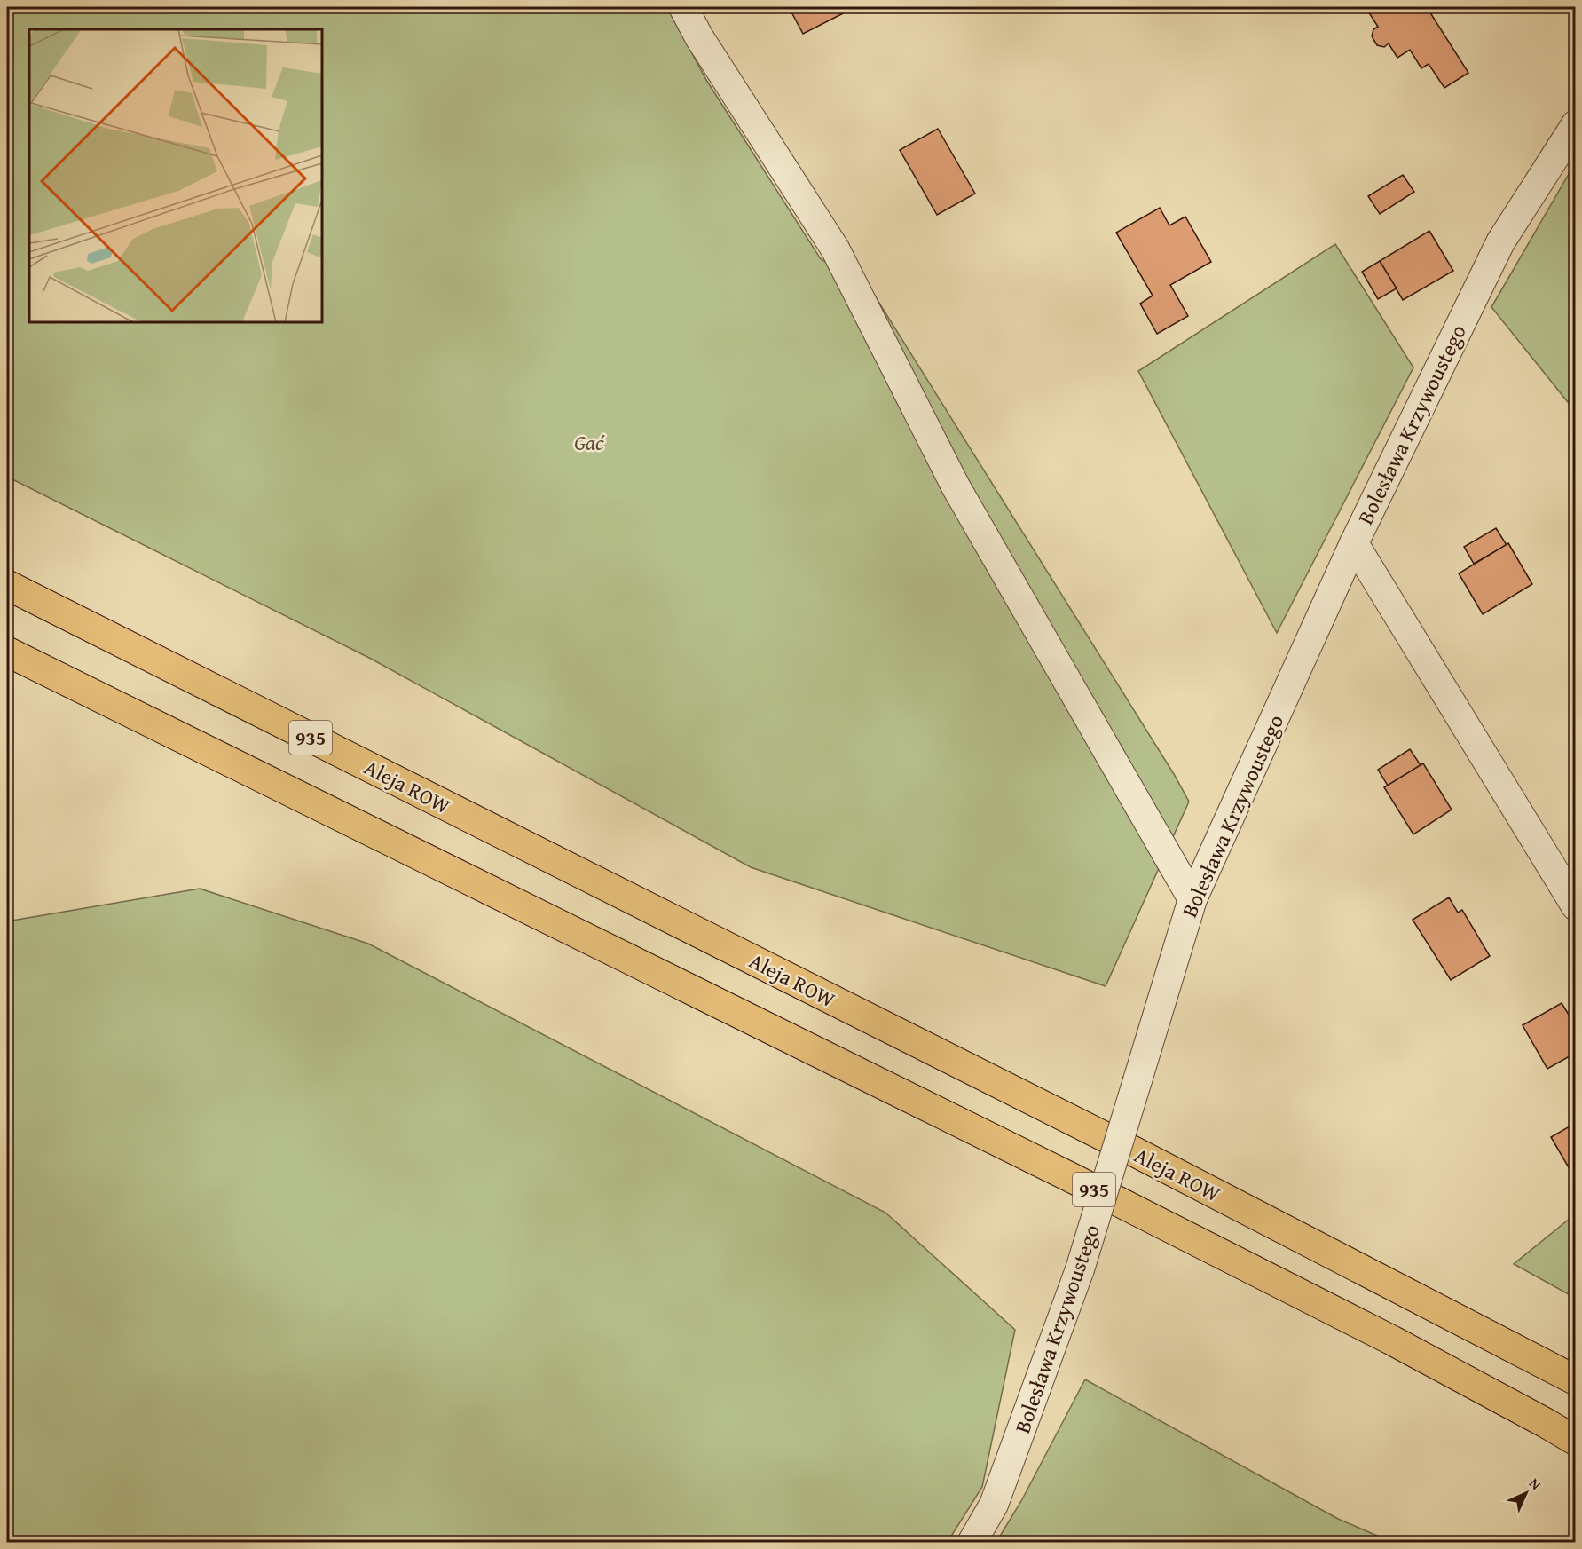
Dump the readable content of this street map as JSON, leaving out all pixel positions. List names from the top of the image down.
{
  "streets": {
    "main road": ["935", "Aleja ROW"],
    "street": ["Bolesława Krzywoustego"]
  },
  "parks": ["Gać"],
  "north": "top right"
}
